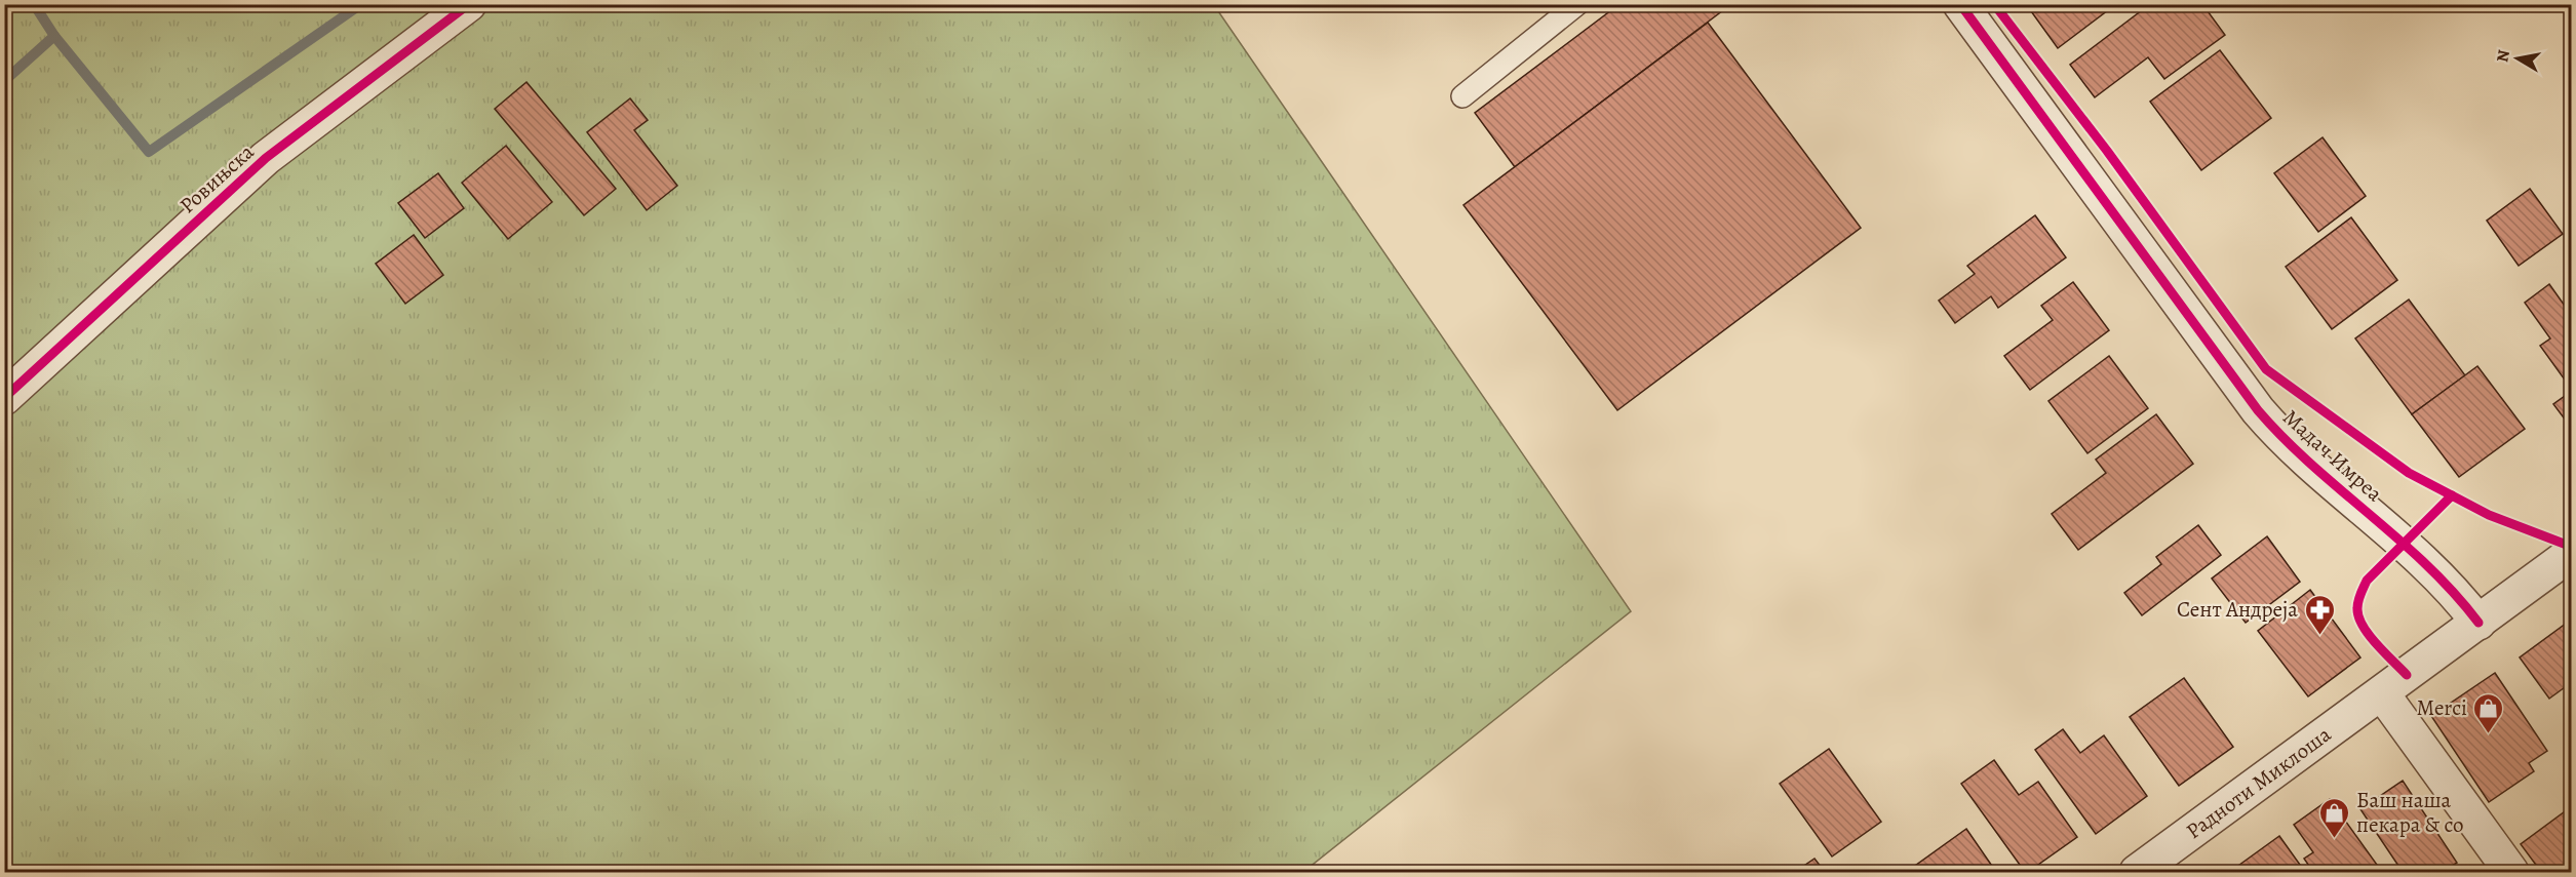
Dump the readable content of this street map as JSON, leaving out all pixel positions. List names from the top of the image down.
{
  "streets": {
    "street": ["Ровињска", "Мадач Имреа", "Радноти Миклоша"]
  },
  "crossings": [
    ["Мадач Имреа", "Радноти Миклоша"]
  ],
  "places": {
    "pharmacy": ["Сент Андреја"],
    "shop": ["Merci", "Баш наша пекара & co"]
  },
  "north": "left"
}
